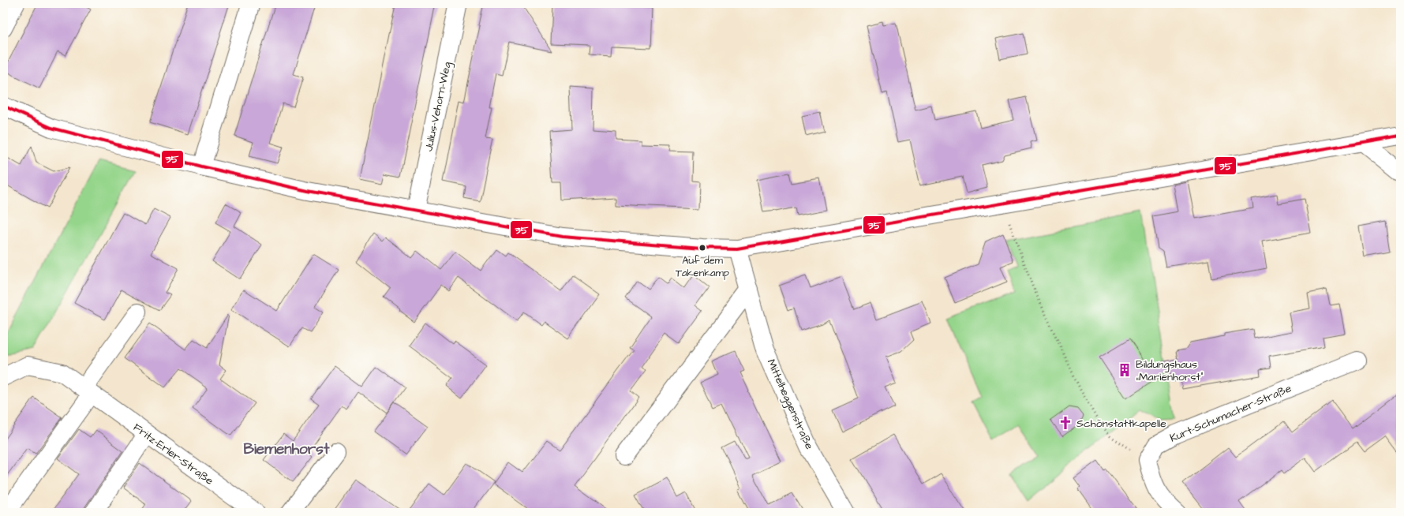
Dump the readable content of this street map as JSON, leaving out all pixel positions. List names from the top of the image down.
{
  "streets": {
    "street": [
      "Julius-Vehorn-Weg",
      "Mittelheggenstraße",
      "Kurt-Schumacher-Straße",
      "Fritz-Erler-Straße"
    ]
  },
  "districts": ["Biemenhorst"],
  "places": {
    "other": ["Auf dem Takenkamp"],
    "building": ["Bildungshaus „Marienhorst“"],
    "church": ["Schönstattkapelle"]
  },
  "lines": ["transit line 35"]
}
